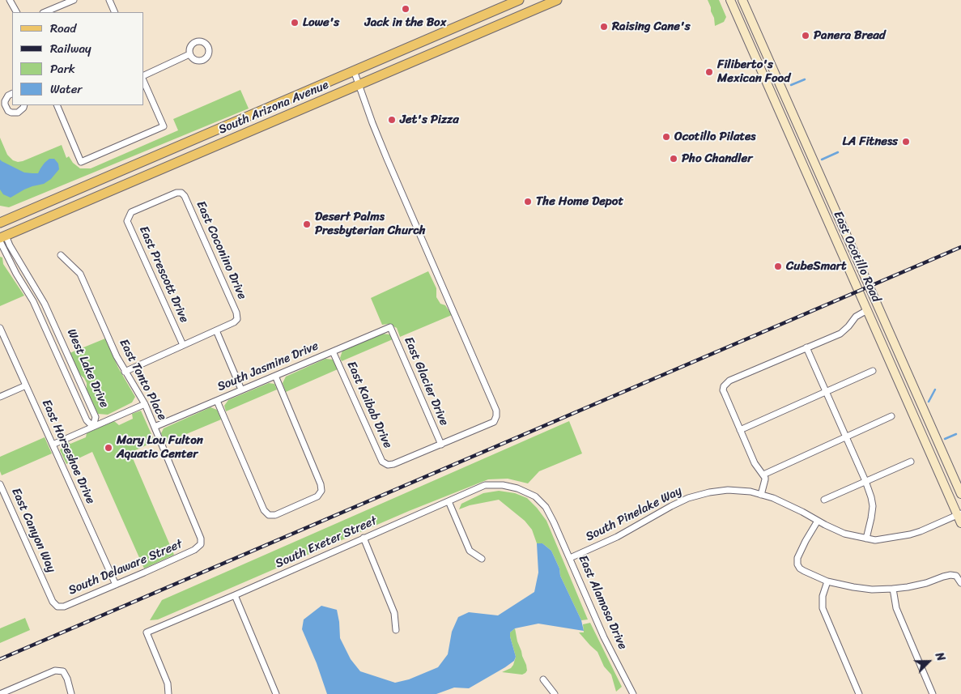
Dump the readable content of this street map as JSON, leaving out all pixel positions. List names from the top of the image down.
{
  "streets": {
    "main road": ["South Arizona Avenue", "East Ocotillo Road", "West Lake Drive"],
    "street": [
      "East Coconino Drive",
      "East Prescott Drive",
      "South Jasmine Drive",
      "East Tonto Place",
      "East Glacier Drive",
      "East Kaibab Drive",
      "East Horseshoe Drive",
      "South Pinelake Way",
      "East Canyon Way",
      "South Exeter Street",
      "South Delaware Street",
      "East Alamosa Drive"
    ]
  },
  "crossings": [
    ["South Arizona Avenue", "West Lake Drive"],
    ["East Coconino Drive", "East Prescott Drive"],
    ["East Ocotillo Road", "South Pinelake Way"],
    ["South Jasmine Drive", "East Tonto Place"],
    ["South Jasmine Drive", "East Glacier Drive"],
    ["South Jasmine Drive", "East Kaibab Drive"],
    ["East Tonto Place", "South Delaware Street"],
    ["East Glacier Drive", "East Kaibab Drive"],
    ["East Horseshoe Drive", "South Delaware Street"],
    ["South Pinelake Way", "East Alamosa Drive"],
    ["East Canyon Way", "South Delaware Street"],
    ["South Exeter Street", "East Alamosa Drive"]
  ],
  "places": [
    "Jack in the Box",
    "Lowe's",
    "Raising Cane's",
    "Panera Bread",
    "Filiberto's Mexican Food",
    "Jet's Pizza",
    "Ocotillo Pilates",
    "LA Fitness",
    "Pho Chandler",
    "The Home Depot",
    "Desert Palms Presbyterian Church",
    "CubeSmart",
    "Mary Lou Fulton Aquatic Center"
  ],
  "legend": [
    "Road",
    "Railway",
    "Park",
    "Water"
  ],
  "north": "top right"
}
